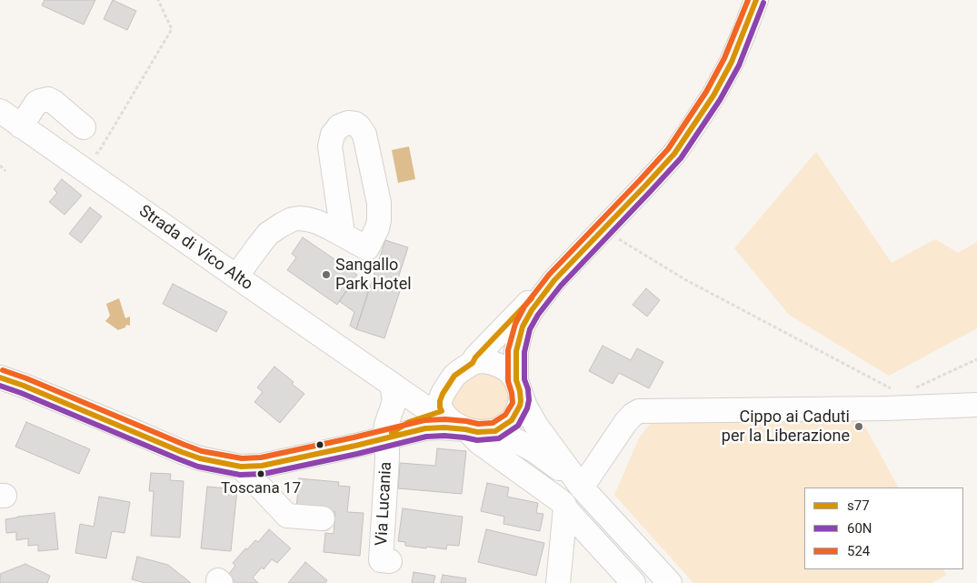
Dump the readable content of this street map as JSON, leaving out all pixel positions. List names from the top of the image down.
{
  "streets": {
    "street": ["Strada di Vico Alto", "Via Lucania"]
  },
  "places": ["Sangallo Park Hotel", "Cippo ai Caduti per la Liberazione", "Toscana 17"],
  "lines": ["transit line s77", "transit line 524", "transit line 60N"],
  "legend": ["s77", "60N", "524"]
}
